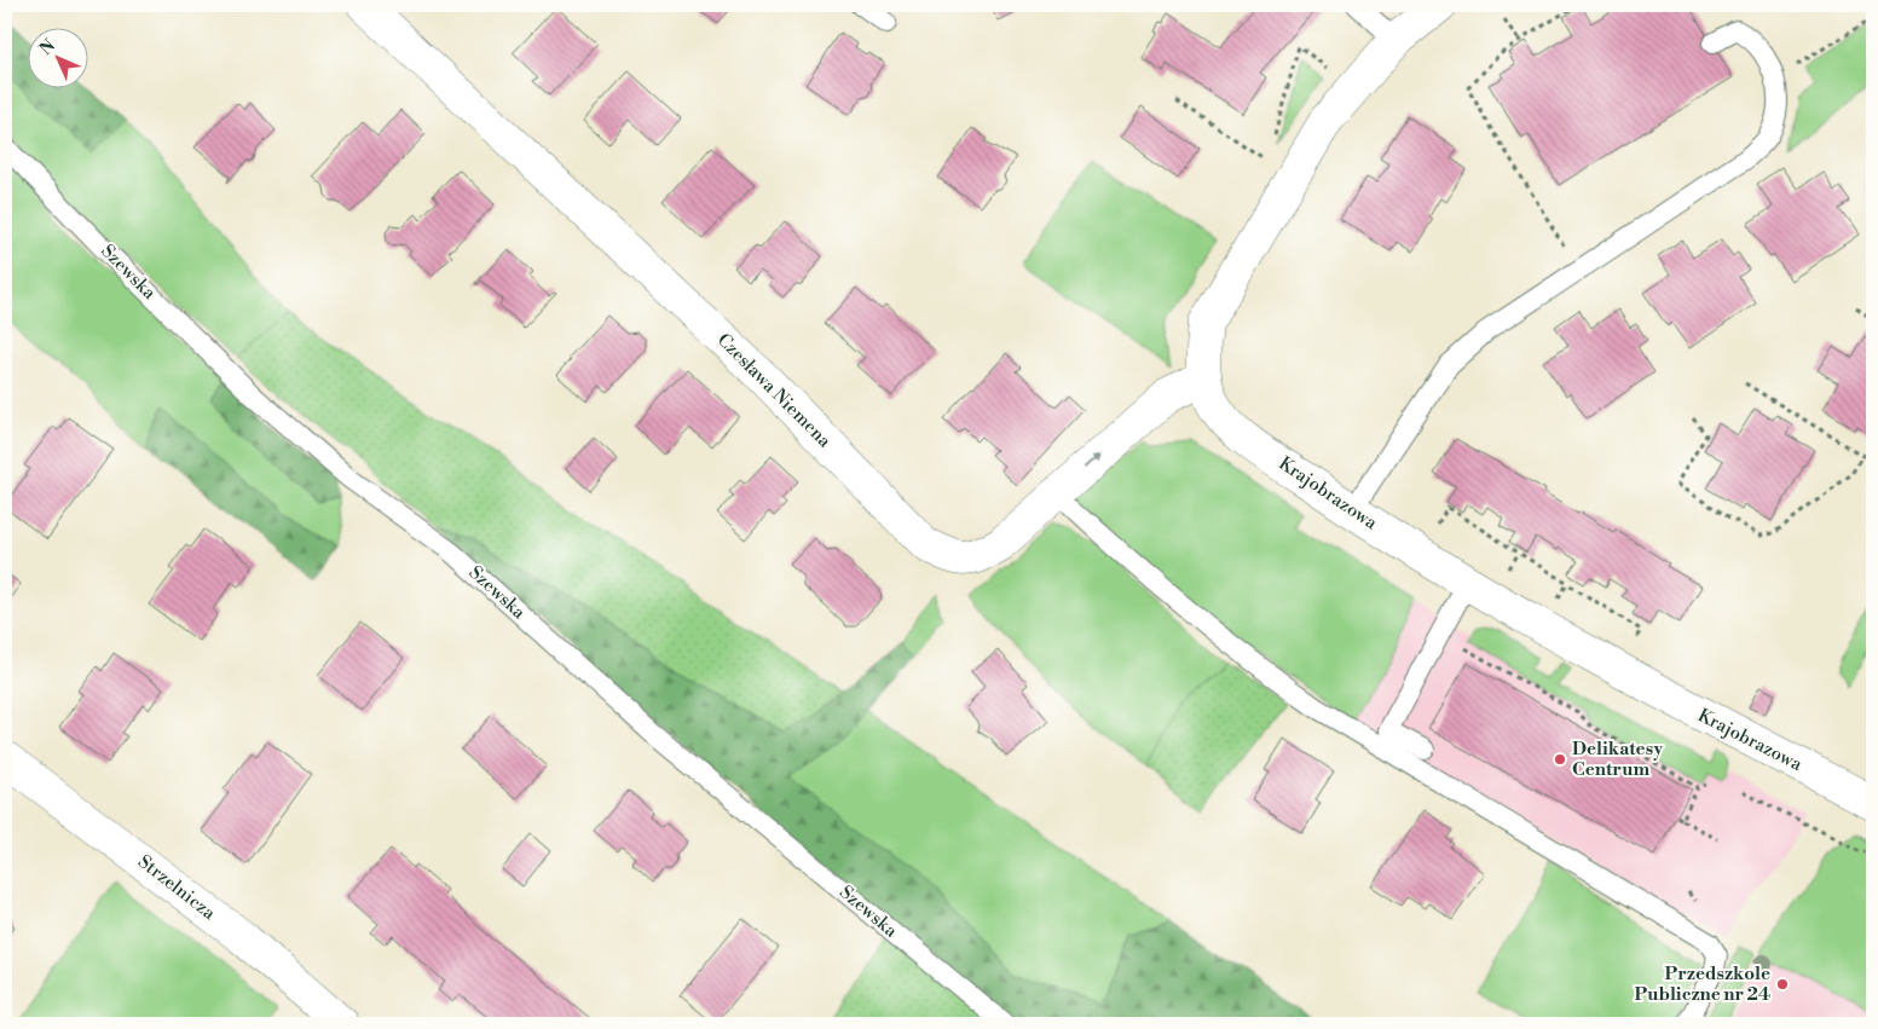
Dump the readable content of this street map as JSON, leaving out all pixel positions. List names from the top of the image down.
{
  "streets": {
    "street": ["Czesława Niemena", "Krajobrazowa", "Strzelnicza"],
    "lane": ["Szewska"]
  },
  "crossings": [
    ["Czesława Niemena", "Krajobrazowa"]
  ],
  "places": ["Delikatesy Centrum", "Przedszkole Publiczne nr 24"],
  "north": "top left"
}
